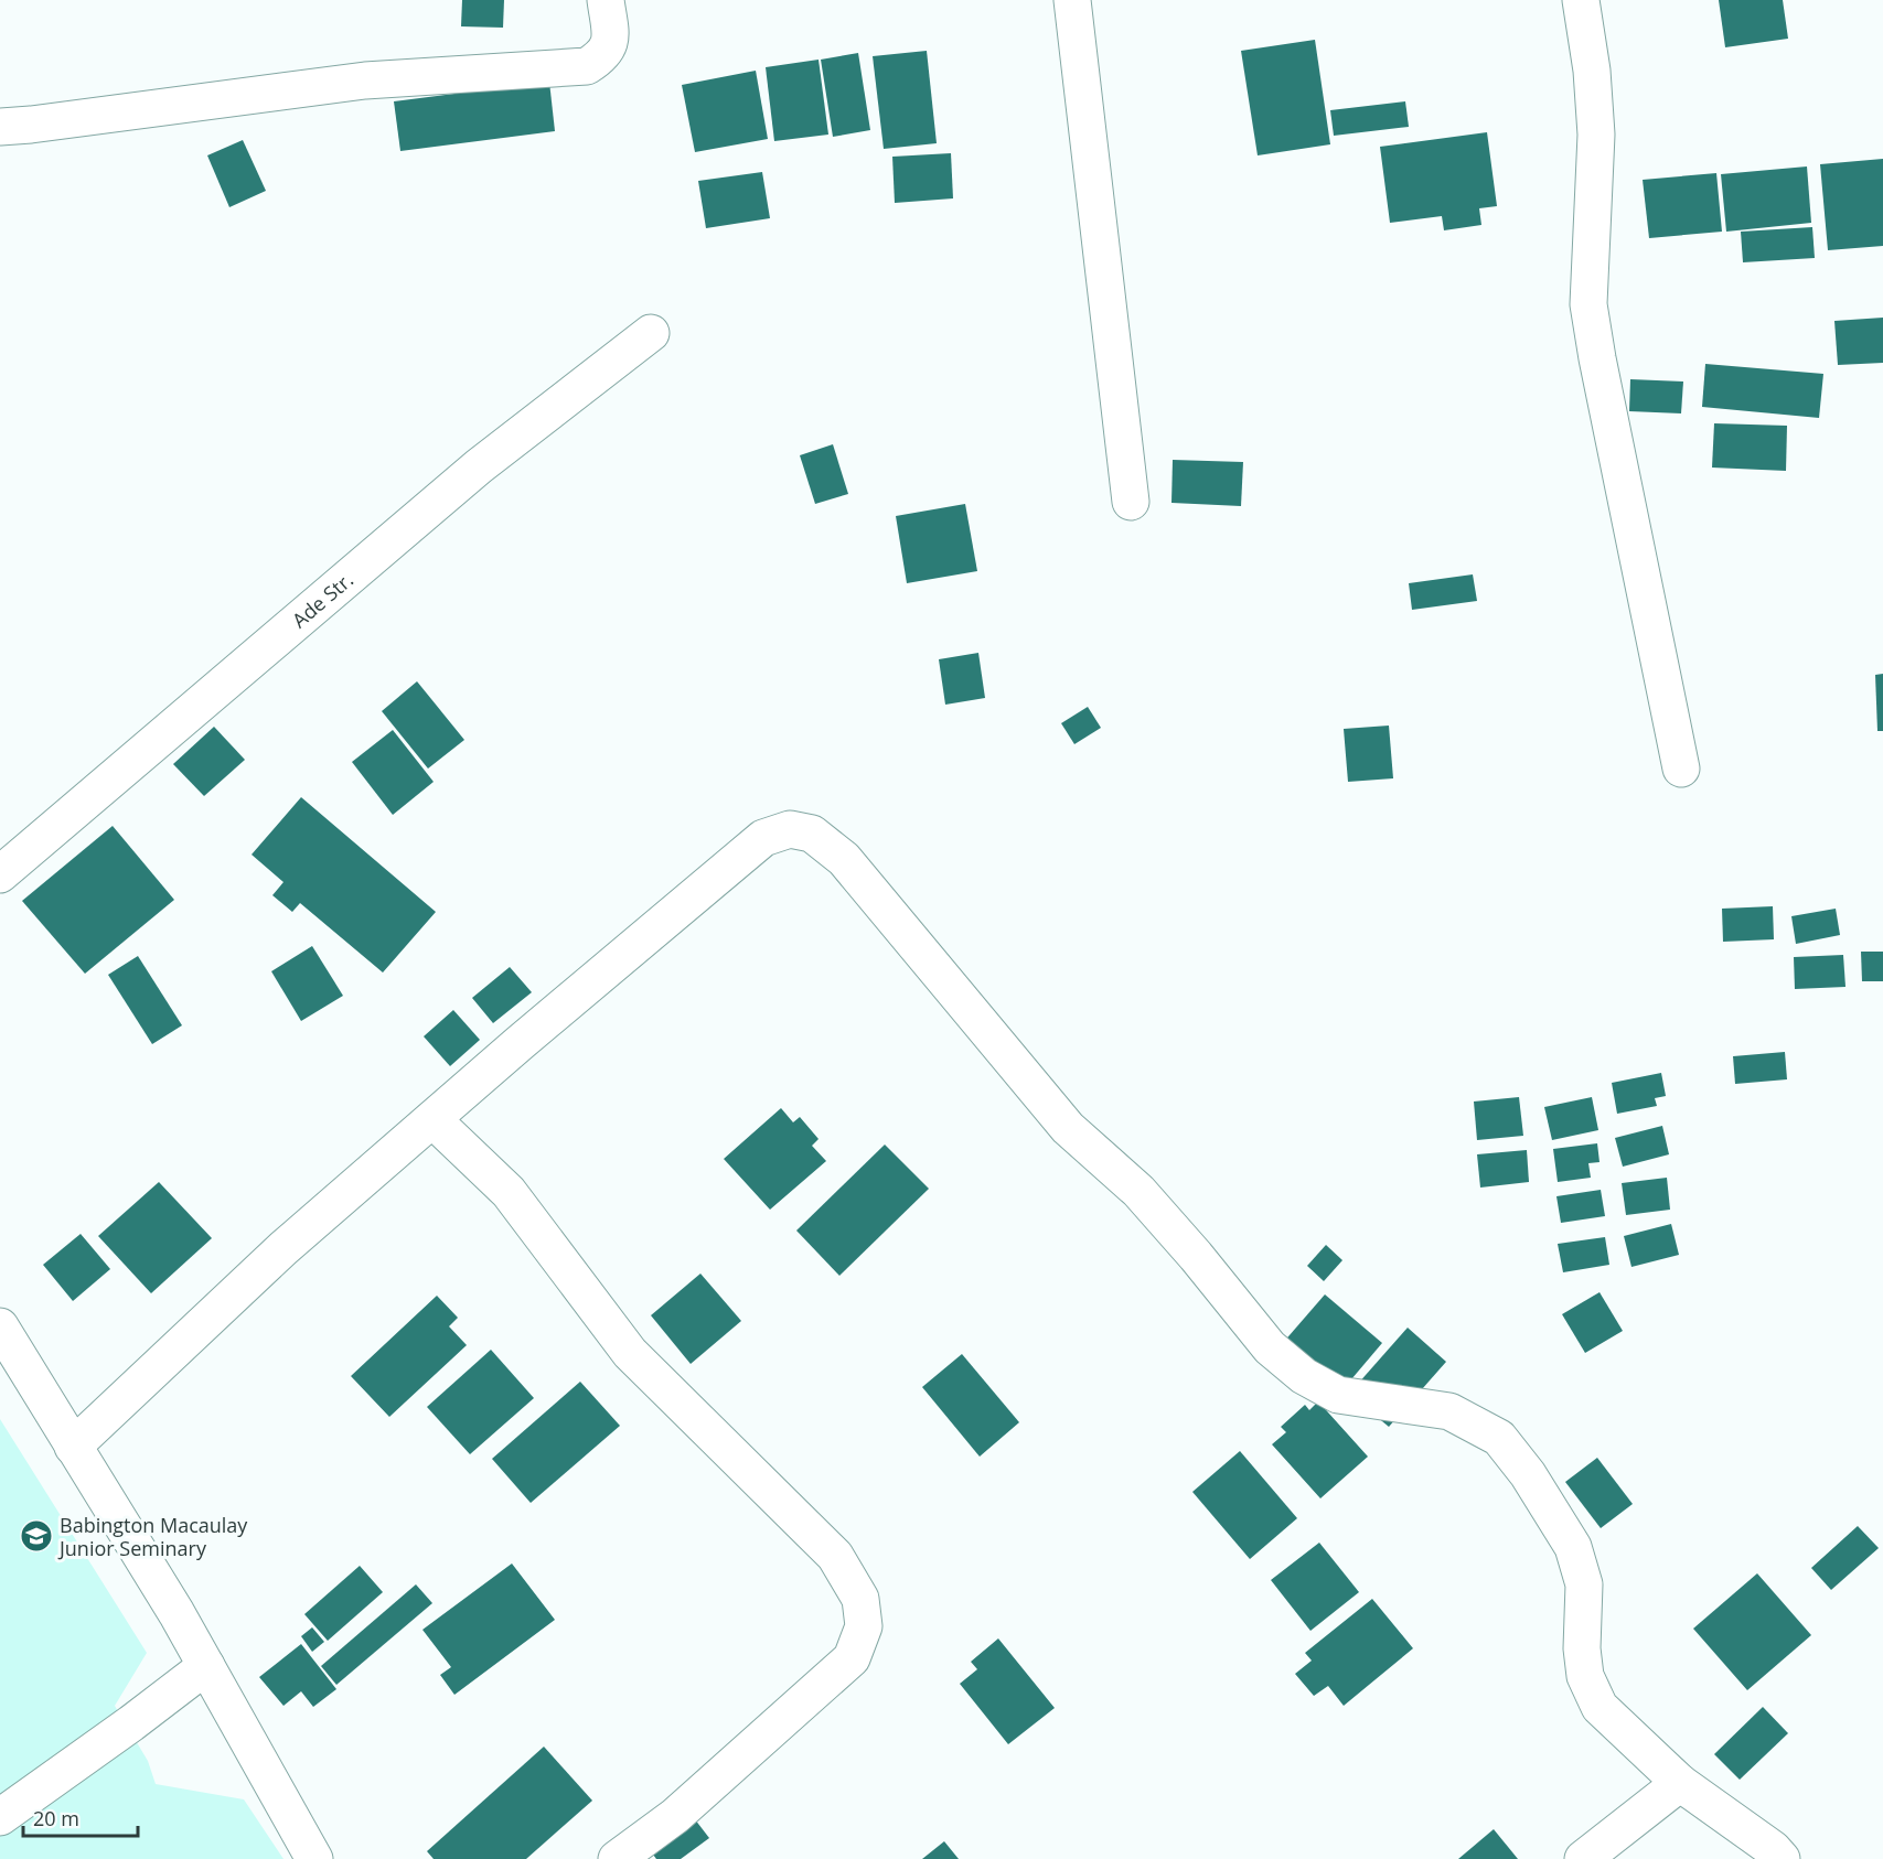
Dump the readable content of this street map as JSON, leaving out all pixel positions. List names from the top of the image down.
{
  "streets": {
    "street": ["Ade Str."]
  },
  "places": {
    "school or university": ["Babington Macaulay Junior Seminary"]
  },
  "scale_bar": "20 m"
}
